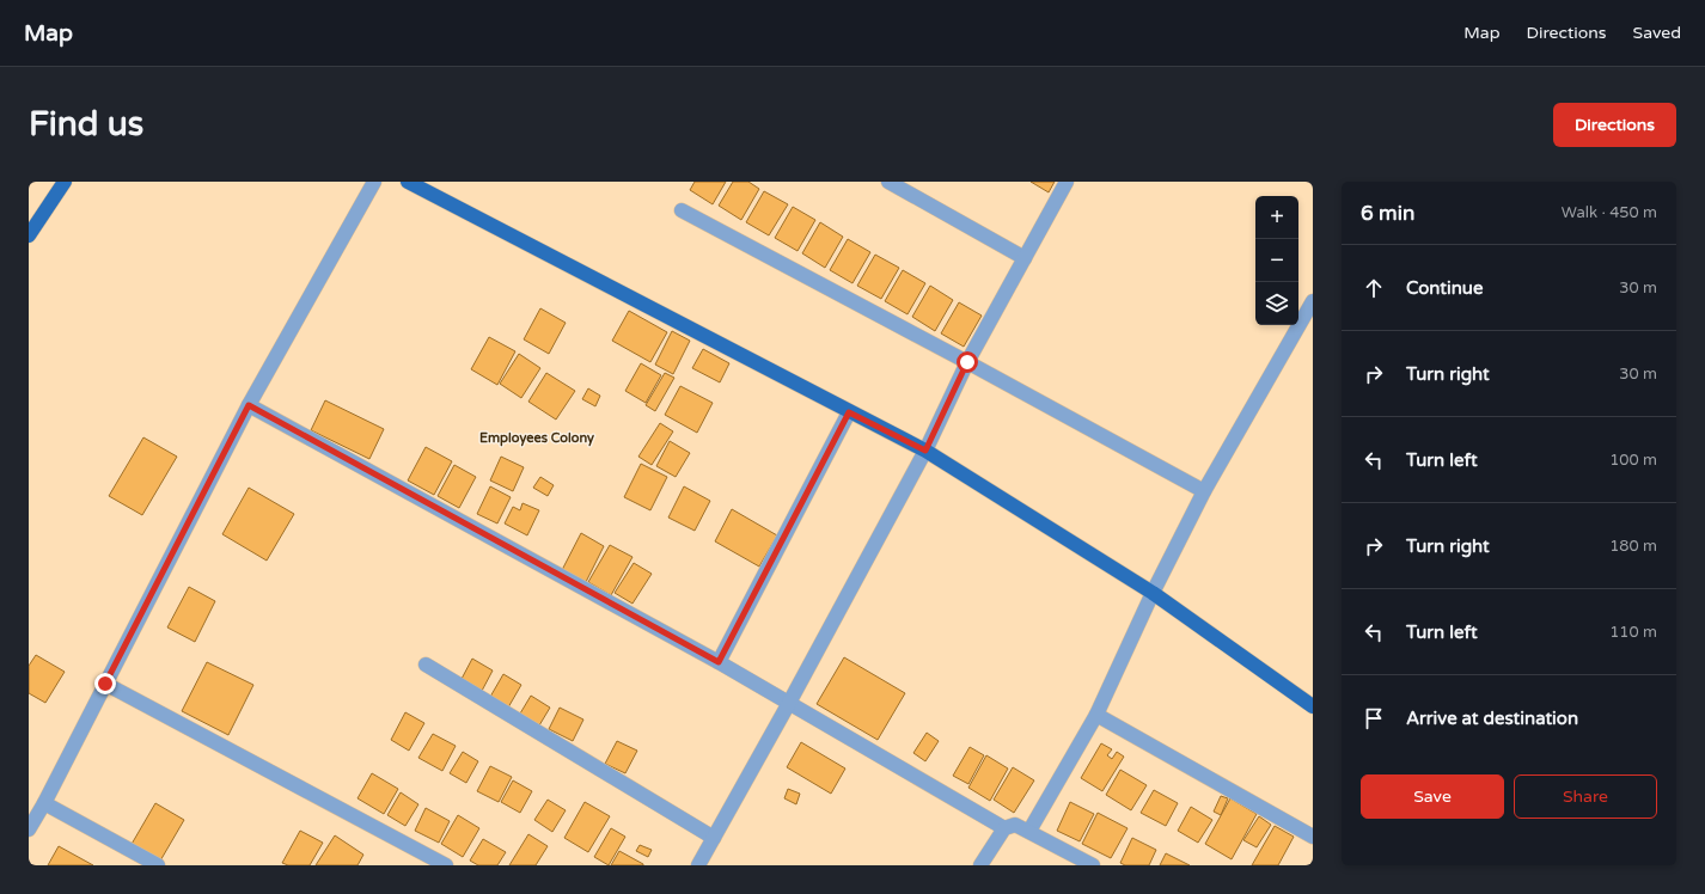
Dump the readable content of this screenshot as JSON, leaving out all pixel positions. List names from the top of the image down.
{
  "districts": ["Employees Colony"],
  "page": {
    "header": "Map",
    "nav": ["Map", "Directions", "Saved"],
    "buttons": [
      "Directions",
      ["Save", "Share"]
    ],
    "title": "Find us",
    "heading": ["6 min", "Walk · 450 m"],
    "map_buttons": ["+", "−"],
    "list": [
      ["Continue", "30 m"],
      ["Turn right", "30 m"],
      ["Turn left", "100 m"],
      ["Turn right", "180 m"],
      ["Turn left", "110 m"],
      "Arrive at destination"
    ]
  }
}
